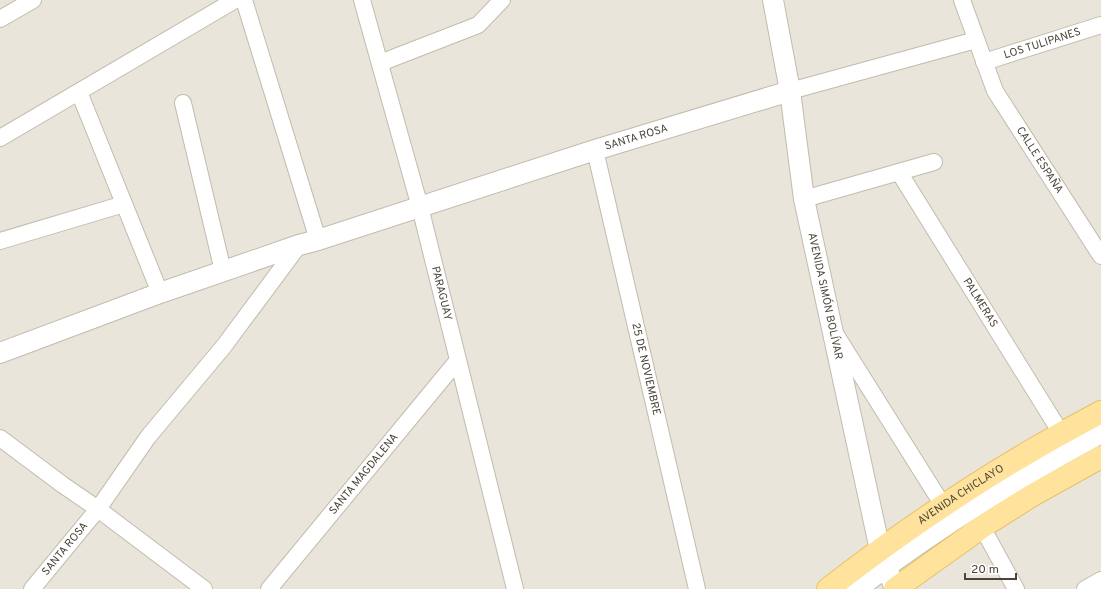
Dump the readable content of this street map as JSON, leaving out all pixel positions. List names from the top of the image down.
{
  "streets": {
    "main road": ["AVENIDA CHICLAYO"],
    "street": [
      "LOS TULIPANES",
      "SANTA ROSA",
      "CALLE ESPAÑA",
      "PARAGUAY",
      "AVENIDA SIMÓN BOLÍVAR",
      "PALMERAS",
      "25 DE NOVIEMBRE",
      "SANTA MAGDALENA"
    ]
  },
  "crossings": [
    ["LOS TULIPANES", "CALLE ESPAÑA"],
    ["SANTA ROSA", "CALLE ESPAÑA"],
    ["SANTA ROSA", "PARAGUAY"],
    ["SANTA ROSA", "AVENIDA SIMÓN BOLÍVAR"],
    ["SANTA ROSA", "25 DE NOVIEMBRE"],
    ["PARAGUAY", "SANTA MAGDALENA"],
    ["AVENIDA SIMÓN BOLÍVAR", "AVENIDA CHICLAYO"],
    ["PALMERAS", "AVENIDA CHICLAYO"]
  ],
  "scale_bar": "20 m"
}
